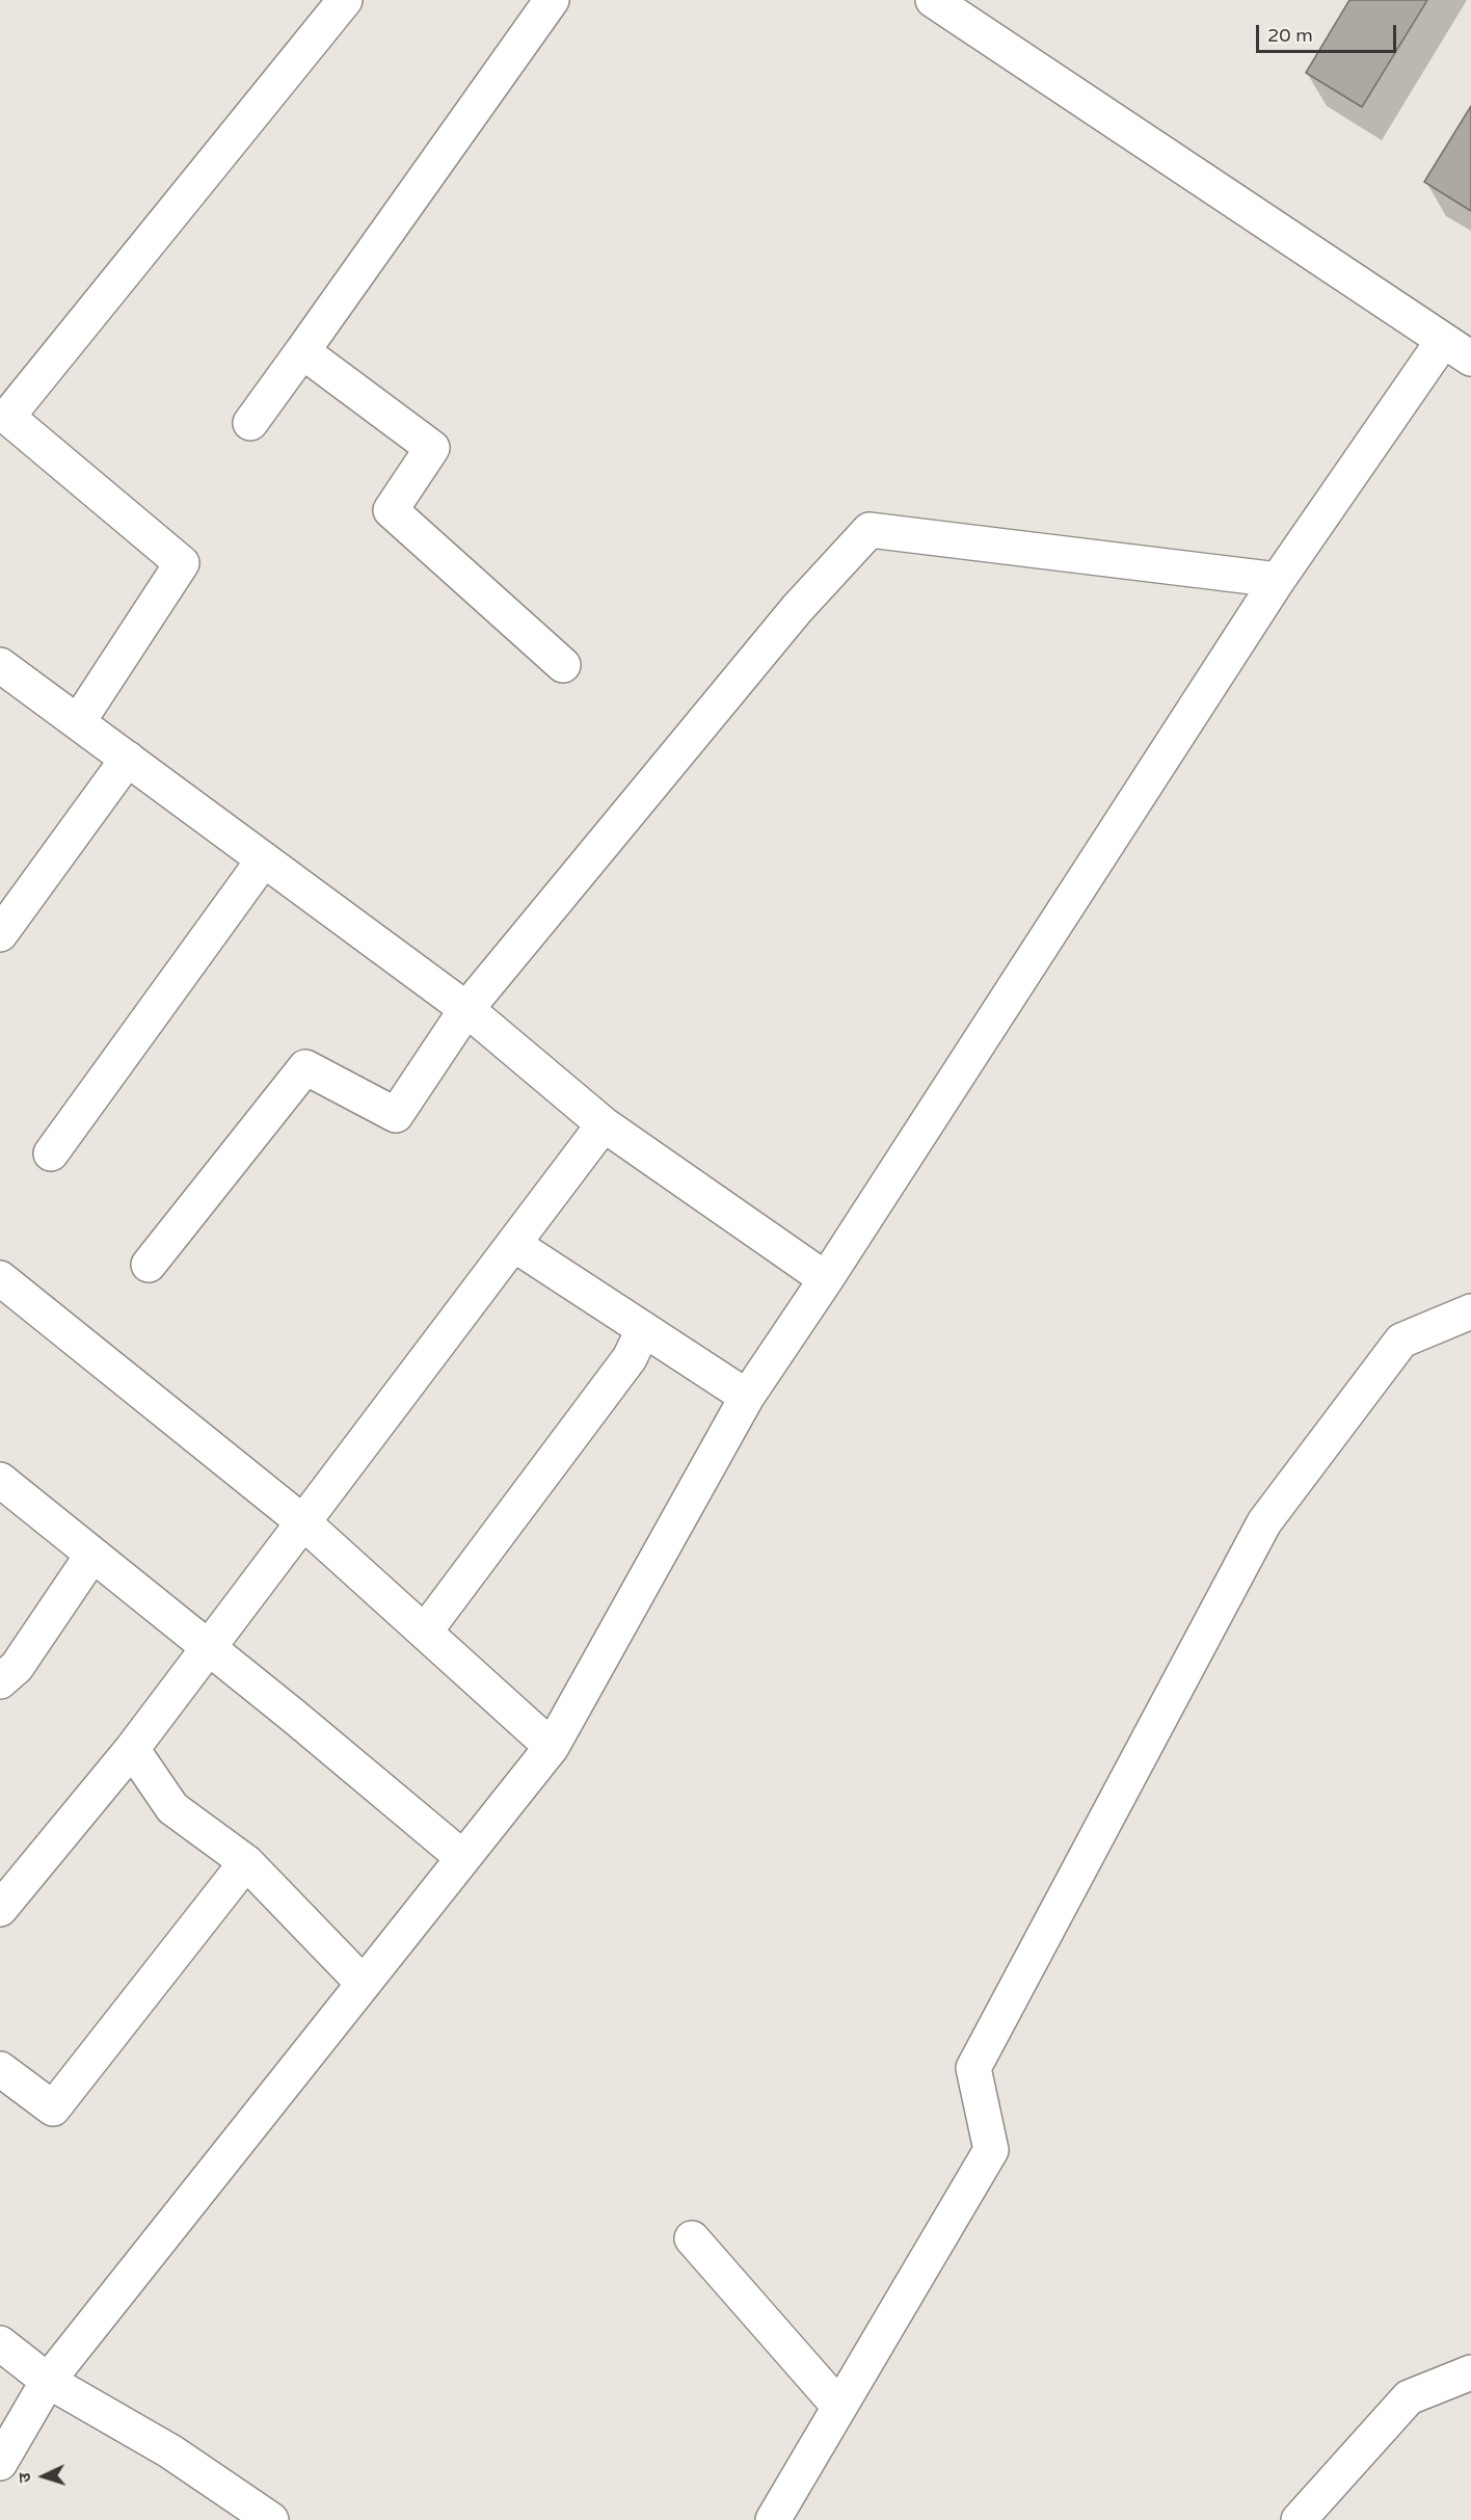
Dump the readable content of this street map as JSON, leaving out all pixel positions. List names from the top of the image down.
{
  "scale_bar": "20 m",
  "north": "left"
}
